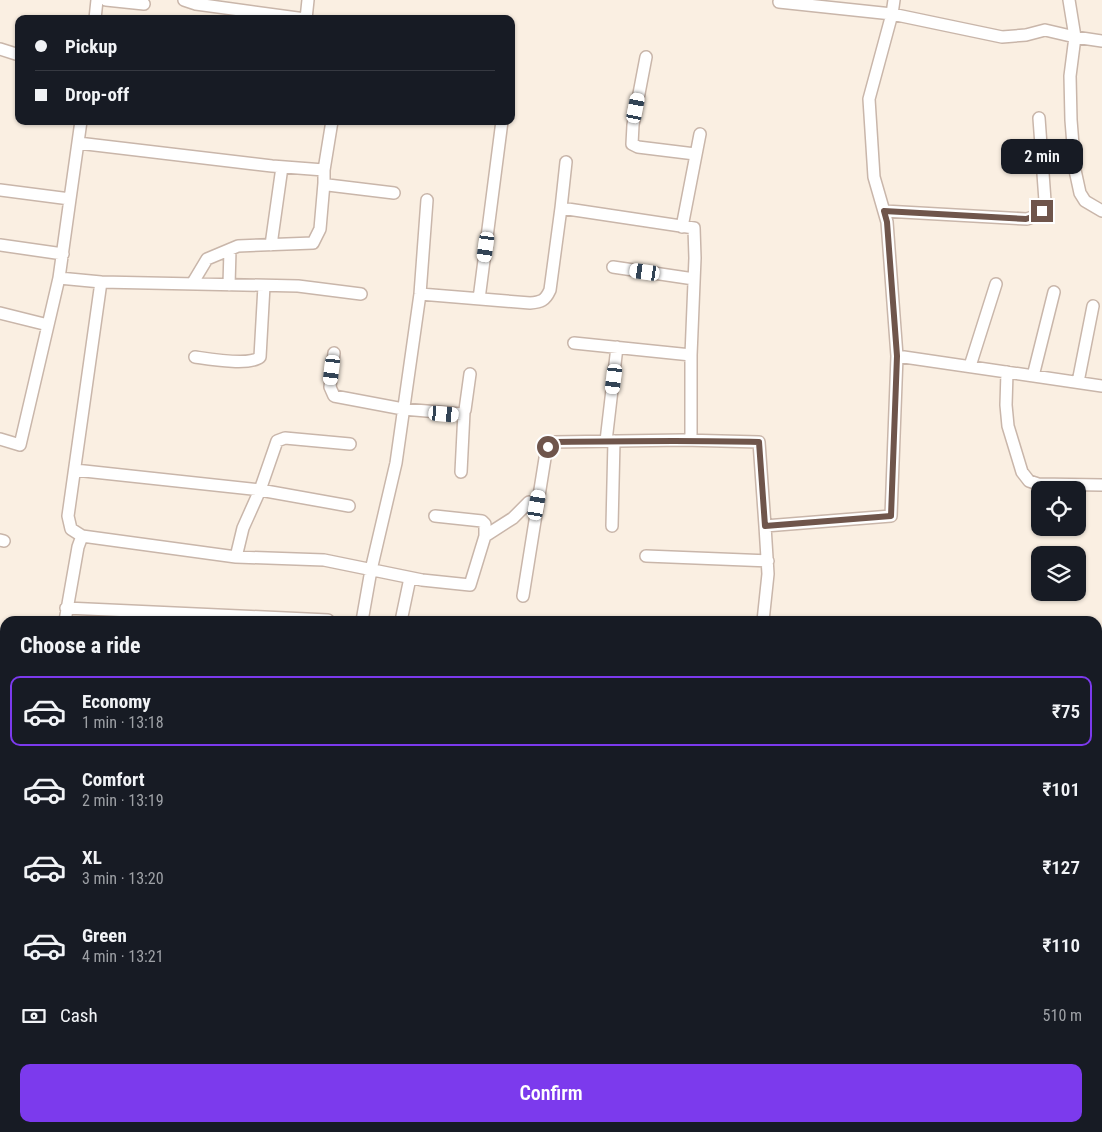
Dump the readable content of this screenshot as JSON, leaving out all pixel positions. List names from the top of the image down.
{
  "page": {
    "banner": ["Pickup", "Drop-off"],
    "bubble": "2 min",
    "heading": "Choose a ride",
    "list": [
      {
        "name": "Economy",
        "note": "1 min · 13:18",
        "value": "₹75"
      },
      {
        "name": "Comfort",
        "note": "2 min · 13:19",
        "value": "₹101"
      },
      {
        "name": "XL",
        "note": "3 min · 13:20",
        "value": "₹127"
      },
      {
        "name": "Green",
        "note": "4 min · 13:21",
        "value": "₹110"
      }
    ],
    "pay": ["Cash", "510 m"],
    "buttons": "Confirm"
  }
}
